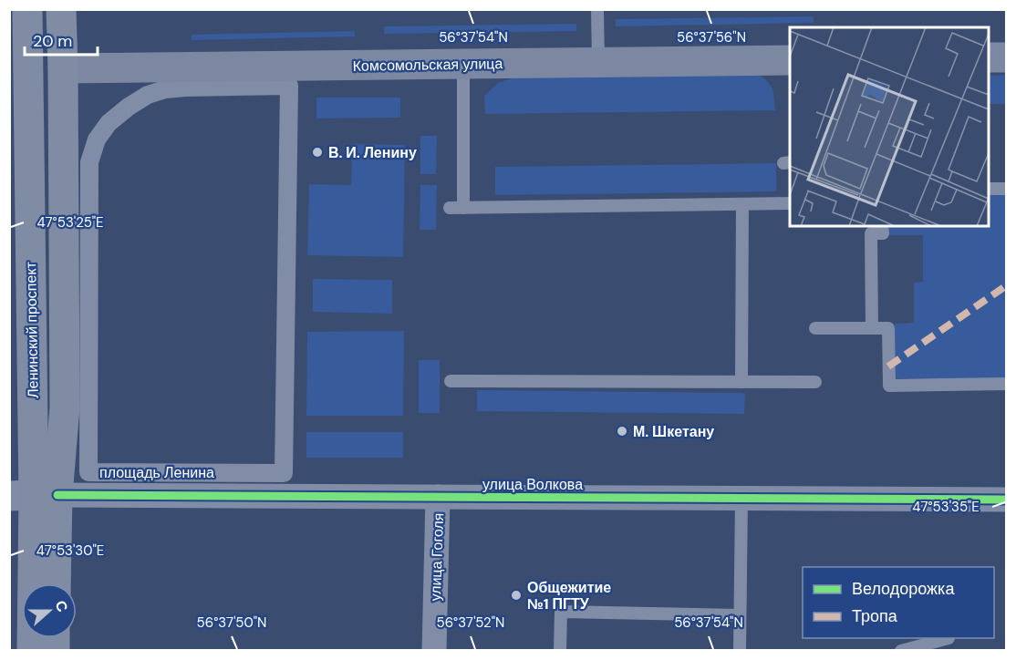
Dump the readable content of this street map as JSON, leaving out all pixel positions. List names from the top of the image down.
{
  "streets": {
    "main road": ["Комсомольская улица", "Ленинский проспект"],
    "street": ["площадь Ленина", "улица Волкова", "улица Гоголя"]
  },
  "crossings": [
    ["Комсомольская улица", "Ленинский проспект"],
    ["Ленинский проспект", "улица Волкова"],
    ["улица Волкова", "улица Гоголя"]
  ],
  "places": ["В. И. Ленину", "М. Шкетану", "Общежитие №1 ПГТУ"],
  "legend": ["Велодорожка", "Тропа"],
  "scale_bar": "20 m",
  "north": "right",
  "coordinates": [
    "56°37'54\"N",
    "56°37'56\"N",
    "47°53'25\"E",
    "47°53'35\"E",
    "47°53'30\"E",
    "56°37'50\"N",
    "56°37'52\"N"
  ]
}
